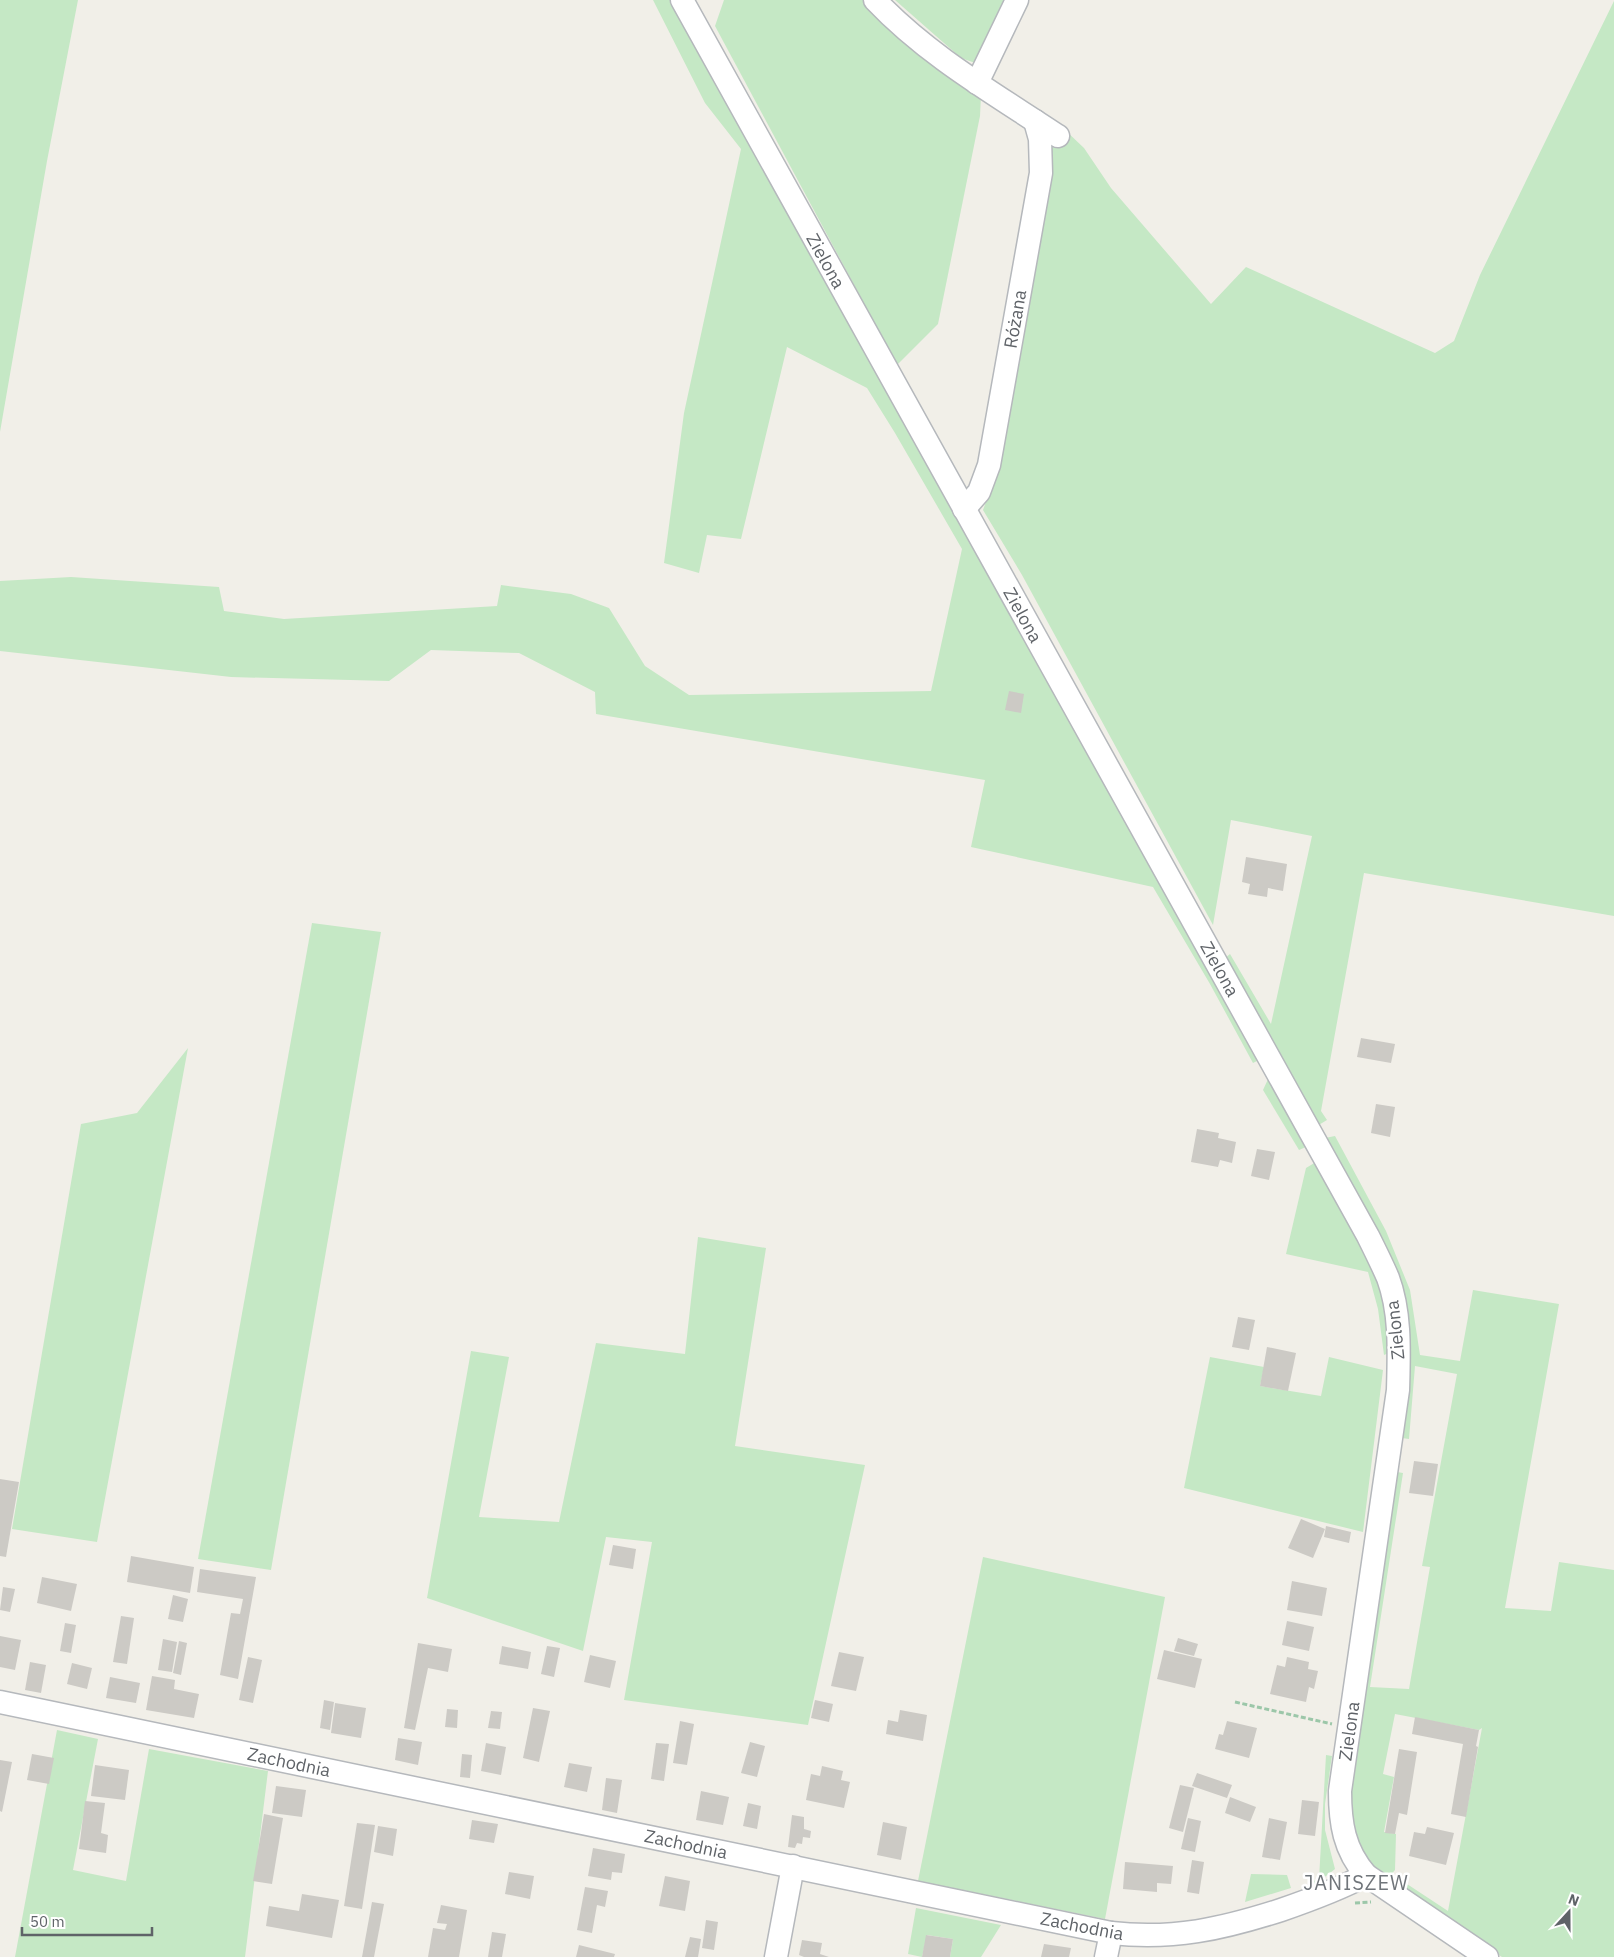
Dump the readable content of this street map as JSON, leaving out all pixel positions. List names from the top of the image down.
{
  "streets": {
    "street": ["Zielona", "Różana", "Zachodnia"]
  },
  "crossings": [
    ["Zielona", "Różana"],
    ["Zielona", "Zachodnia"]
  ],
  "districts": ["JANISZEW"],
  "scale_bar": "50 m",
  "north": "top"
}
